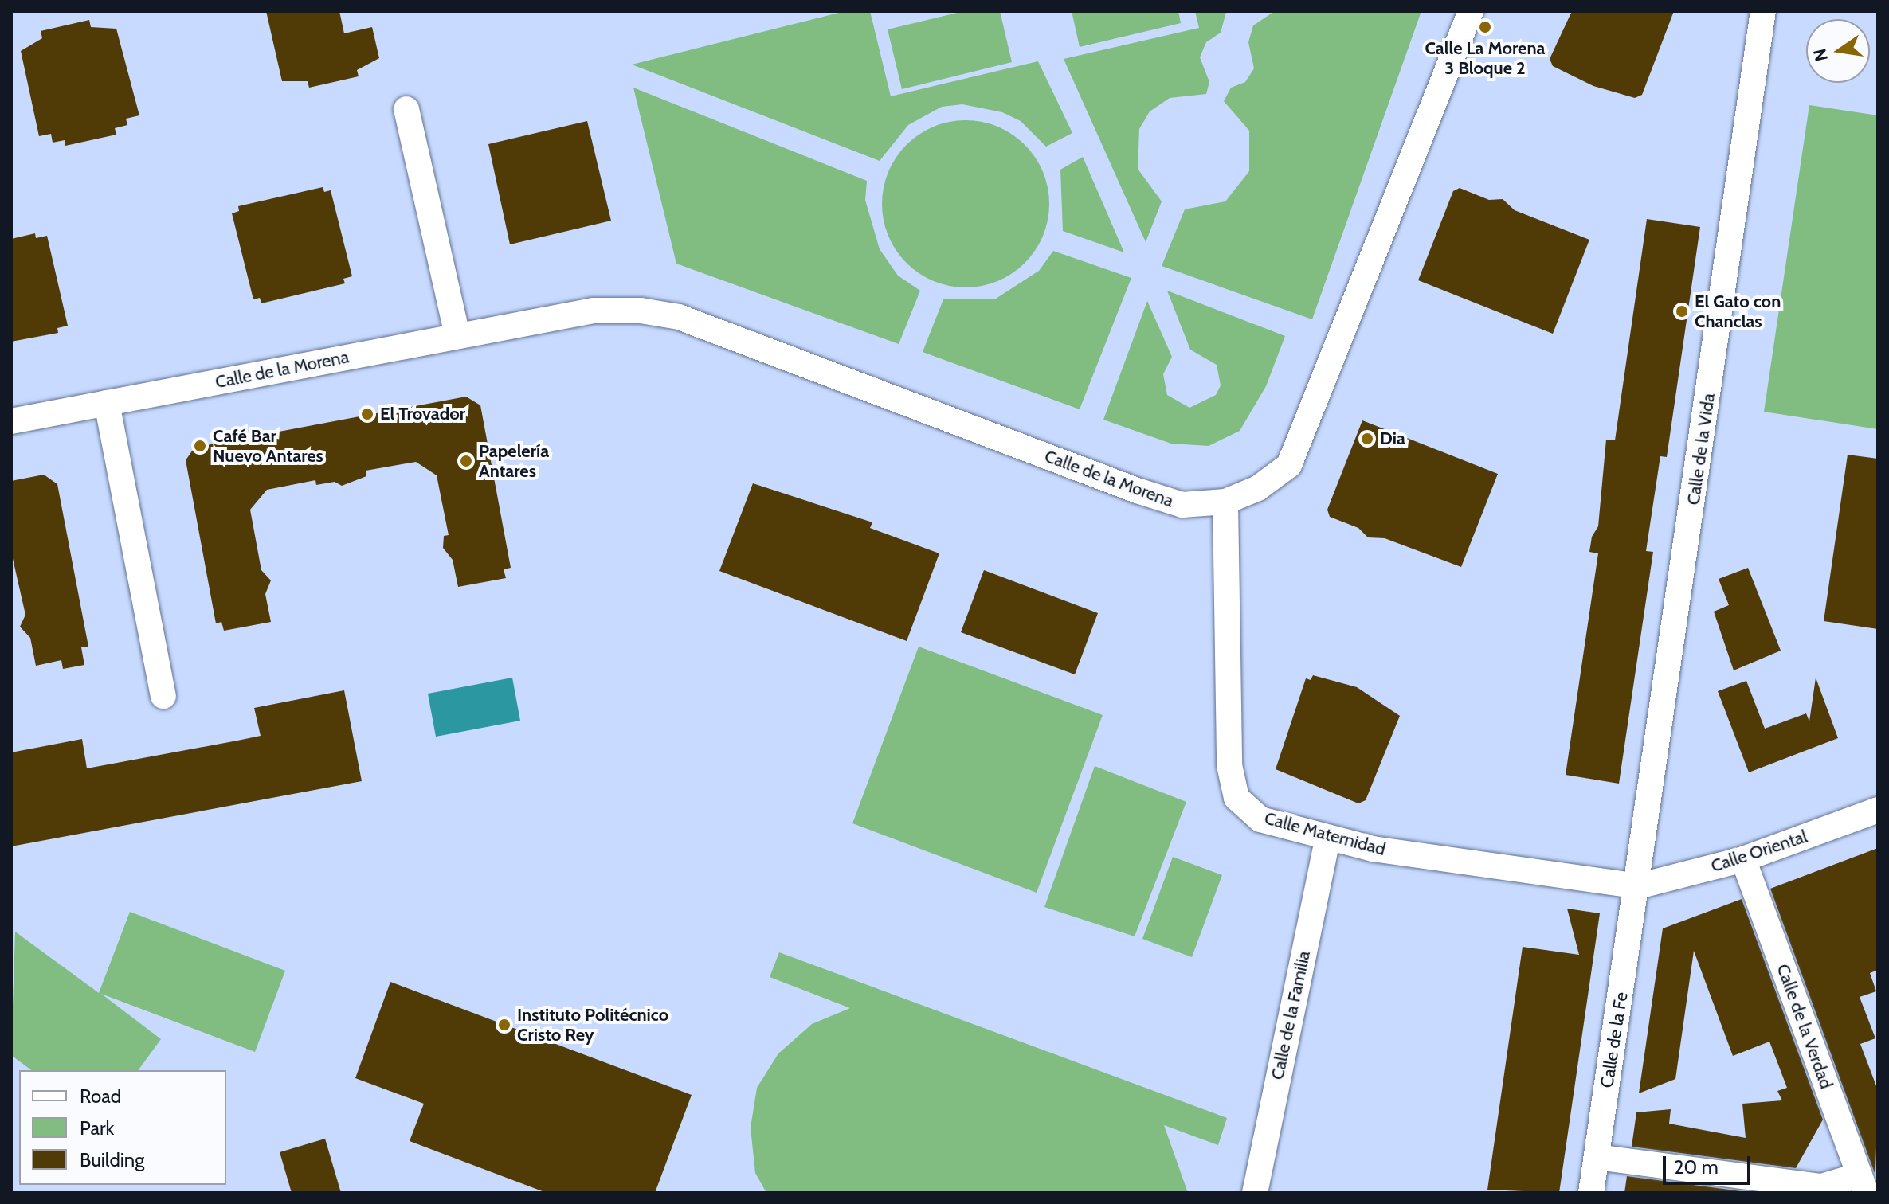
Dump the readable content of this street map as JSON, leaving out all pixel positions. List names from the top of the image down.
{
  "streets": {
    "street": [
      "Calle de la Morena",
      "Calle de la Vida",
      "Calle Maternidad",
      "Calle Oriental",
      "Calle de la Familia",
      "Calle de la Verdad",
      "Calle de la Fe"
    ]
  },
  "crossings": [
    ["Calle de la Morena", "Calle Maternidad"],
    ["Calle de la Vida", "Calle Maternidad"],
    ["Calle de la Vida", "Calle Oriental"],
    ["Calle de la Vida", "Calle de la Fe"],
    ["Calle Maternidad", "Calle Oriental"],
    ["Calle Maternidad", "Calle de la Familia"],
    ["Calle Maternidad", "Calle de la Fe"],
    ["Calle Oriental", "Calle de la Verdad"],
    ["Calle Oriental", "Calle de la Fe"]
  ],
  "places": [
    "Calle La Morena 3 Bloque 2",
    "El Gato con Chanclas",
    "El Trovador",
    "Dia",
    "Café Bar Nuevo Antares",
    "Papelería Antares",
    "Instituto Politécnico Cristo Rey"
  ],
  "legend": ["Road", "Park", "Building"],
  "scale_bar": "20 m",
  "north": "left"
}
